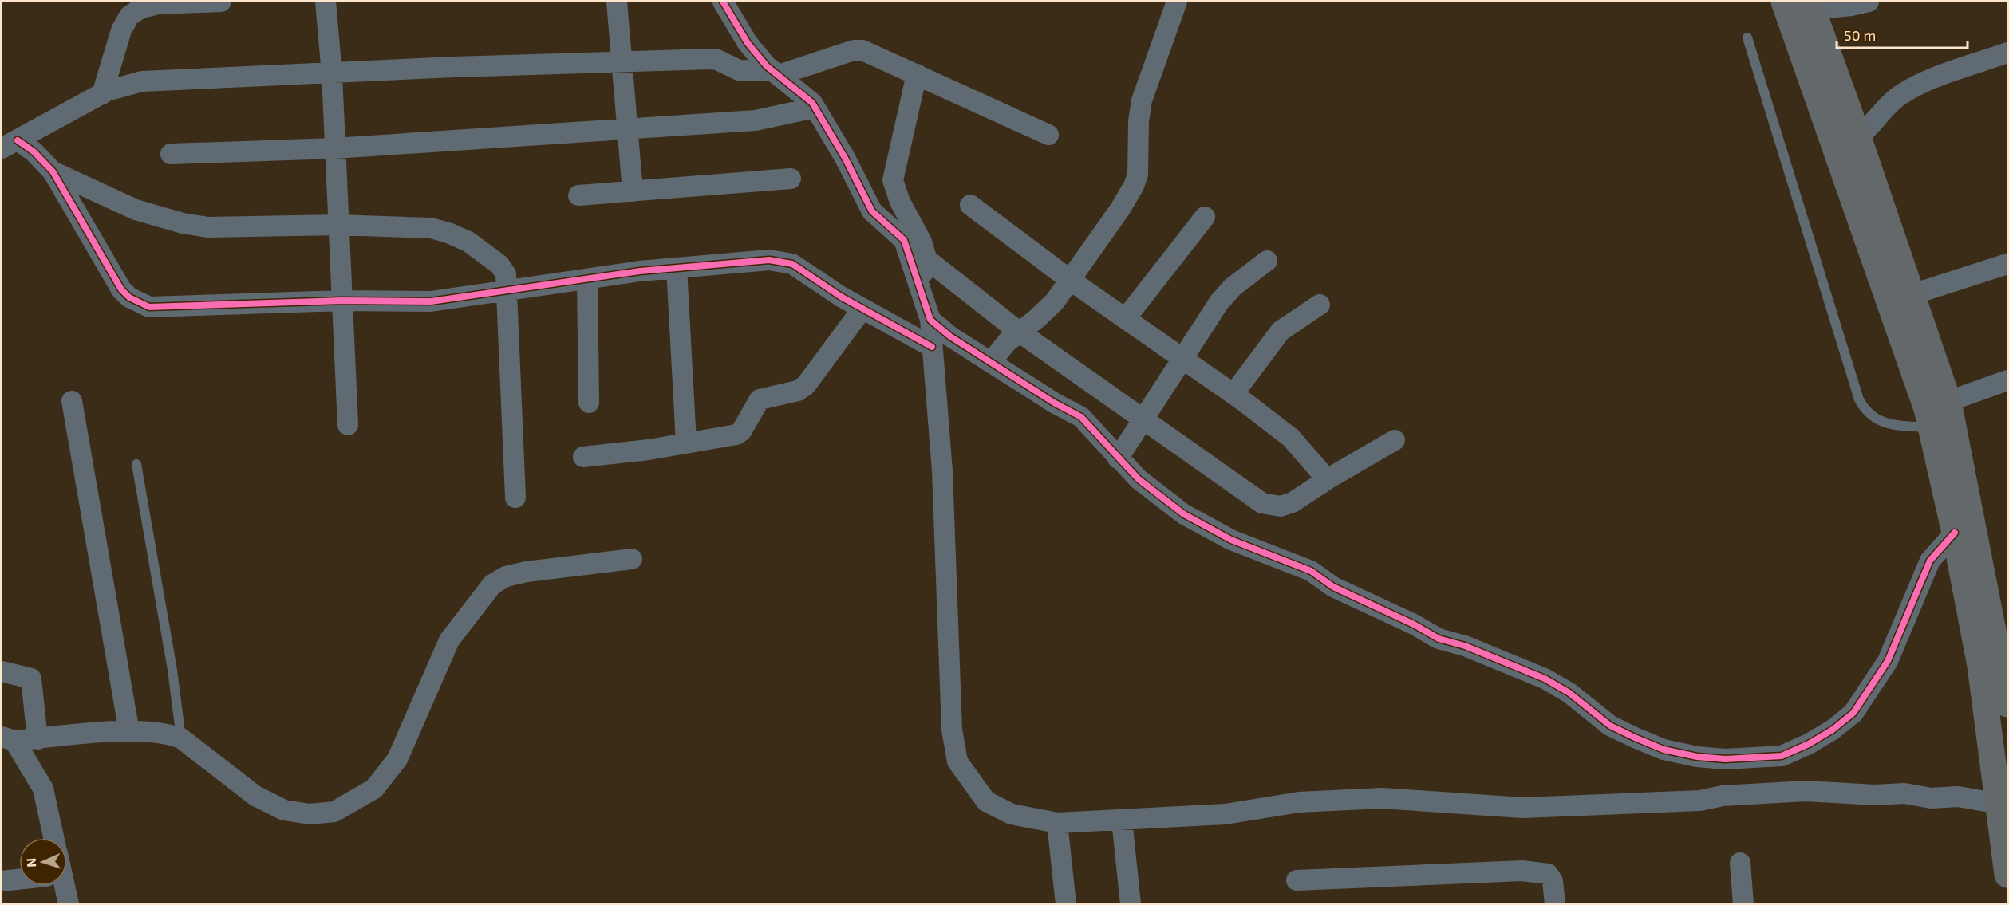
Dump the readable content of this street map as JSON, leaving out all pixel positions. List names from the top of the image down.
{
  "scale_bar": "50 m",
  "north": "left"
}
